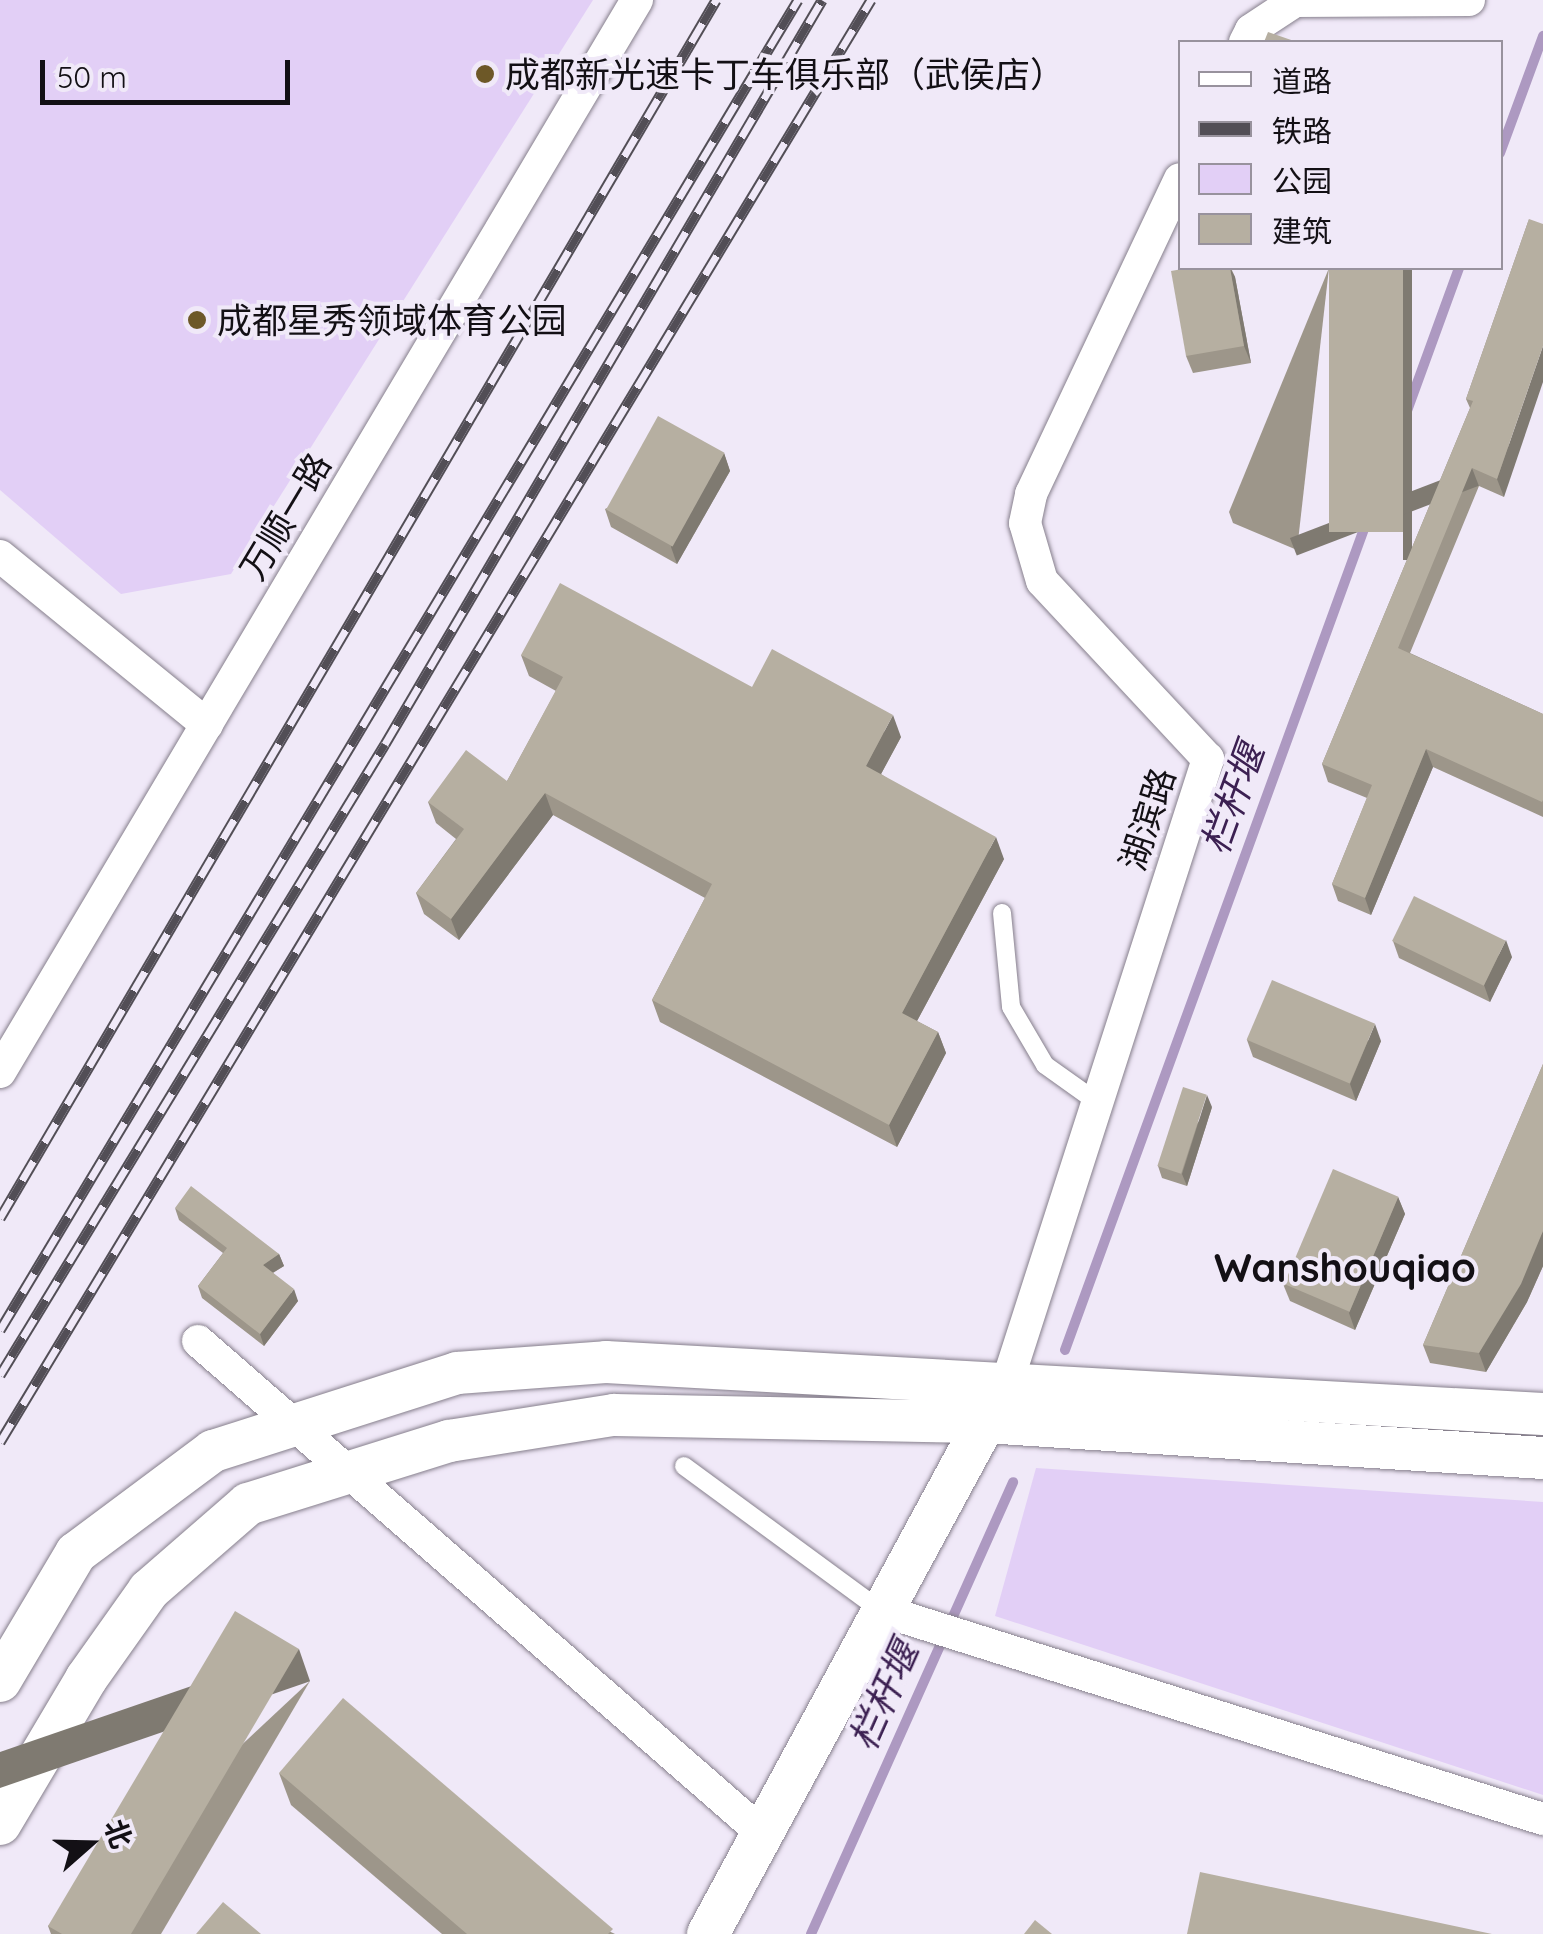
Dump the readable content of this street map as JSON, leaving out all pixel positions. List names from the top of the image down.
{
  "streets": {
    "street": ["万顺一路", "湖滨路"]
  },
  "districts": ["Wanshouqiao"],
  "water": ["栏杆堰"],
  "places": ["成都新光速卡丁车俱乐部（武侯店）", "成都星秀领域体育公园"],
  "legend": [
    "道路",
    "铁路",
    "公园",
    "建筑"
  ],
  "scale_bar": "50 m",
  "north": "right"
}
